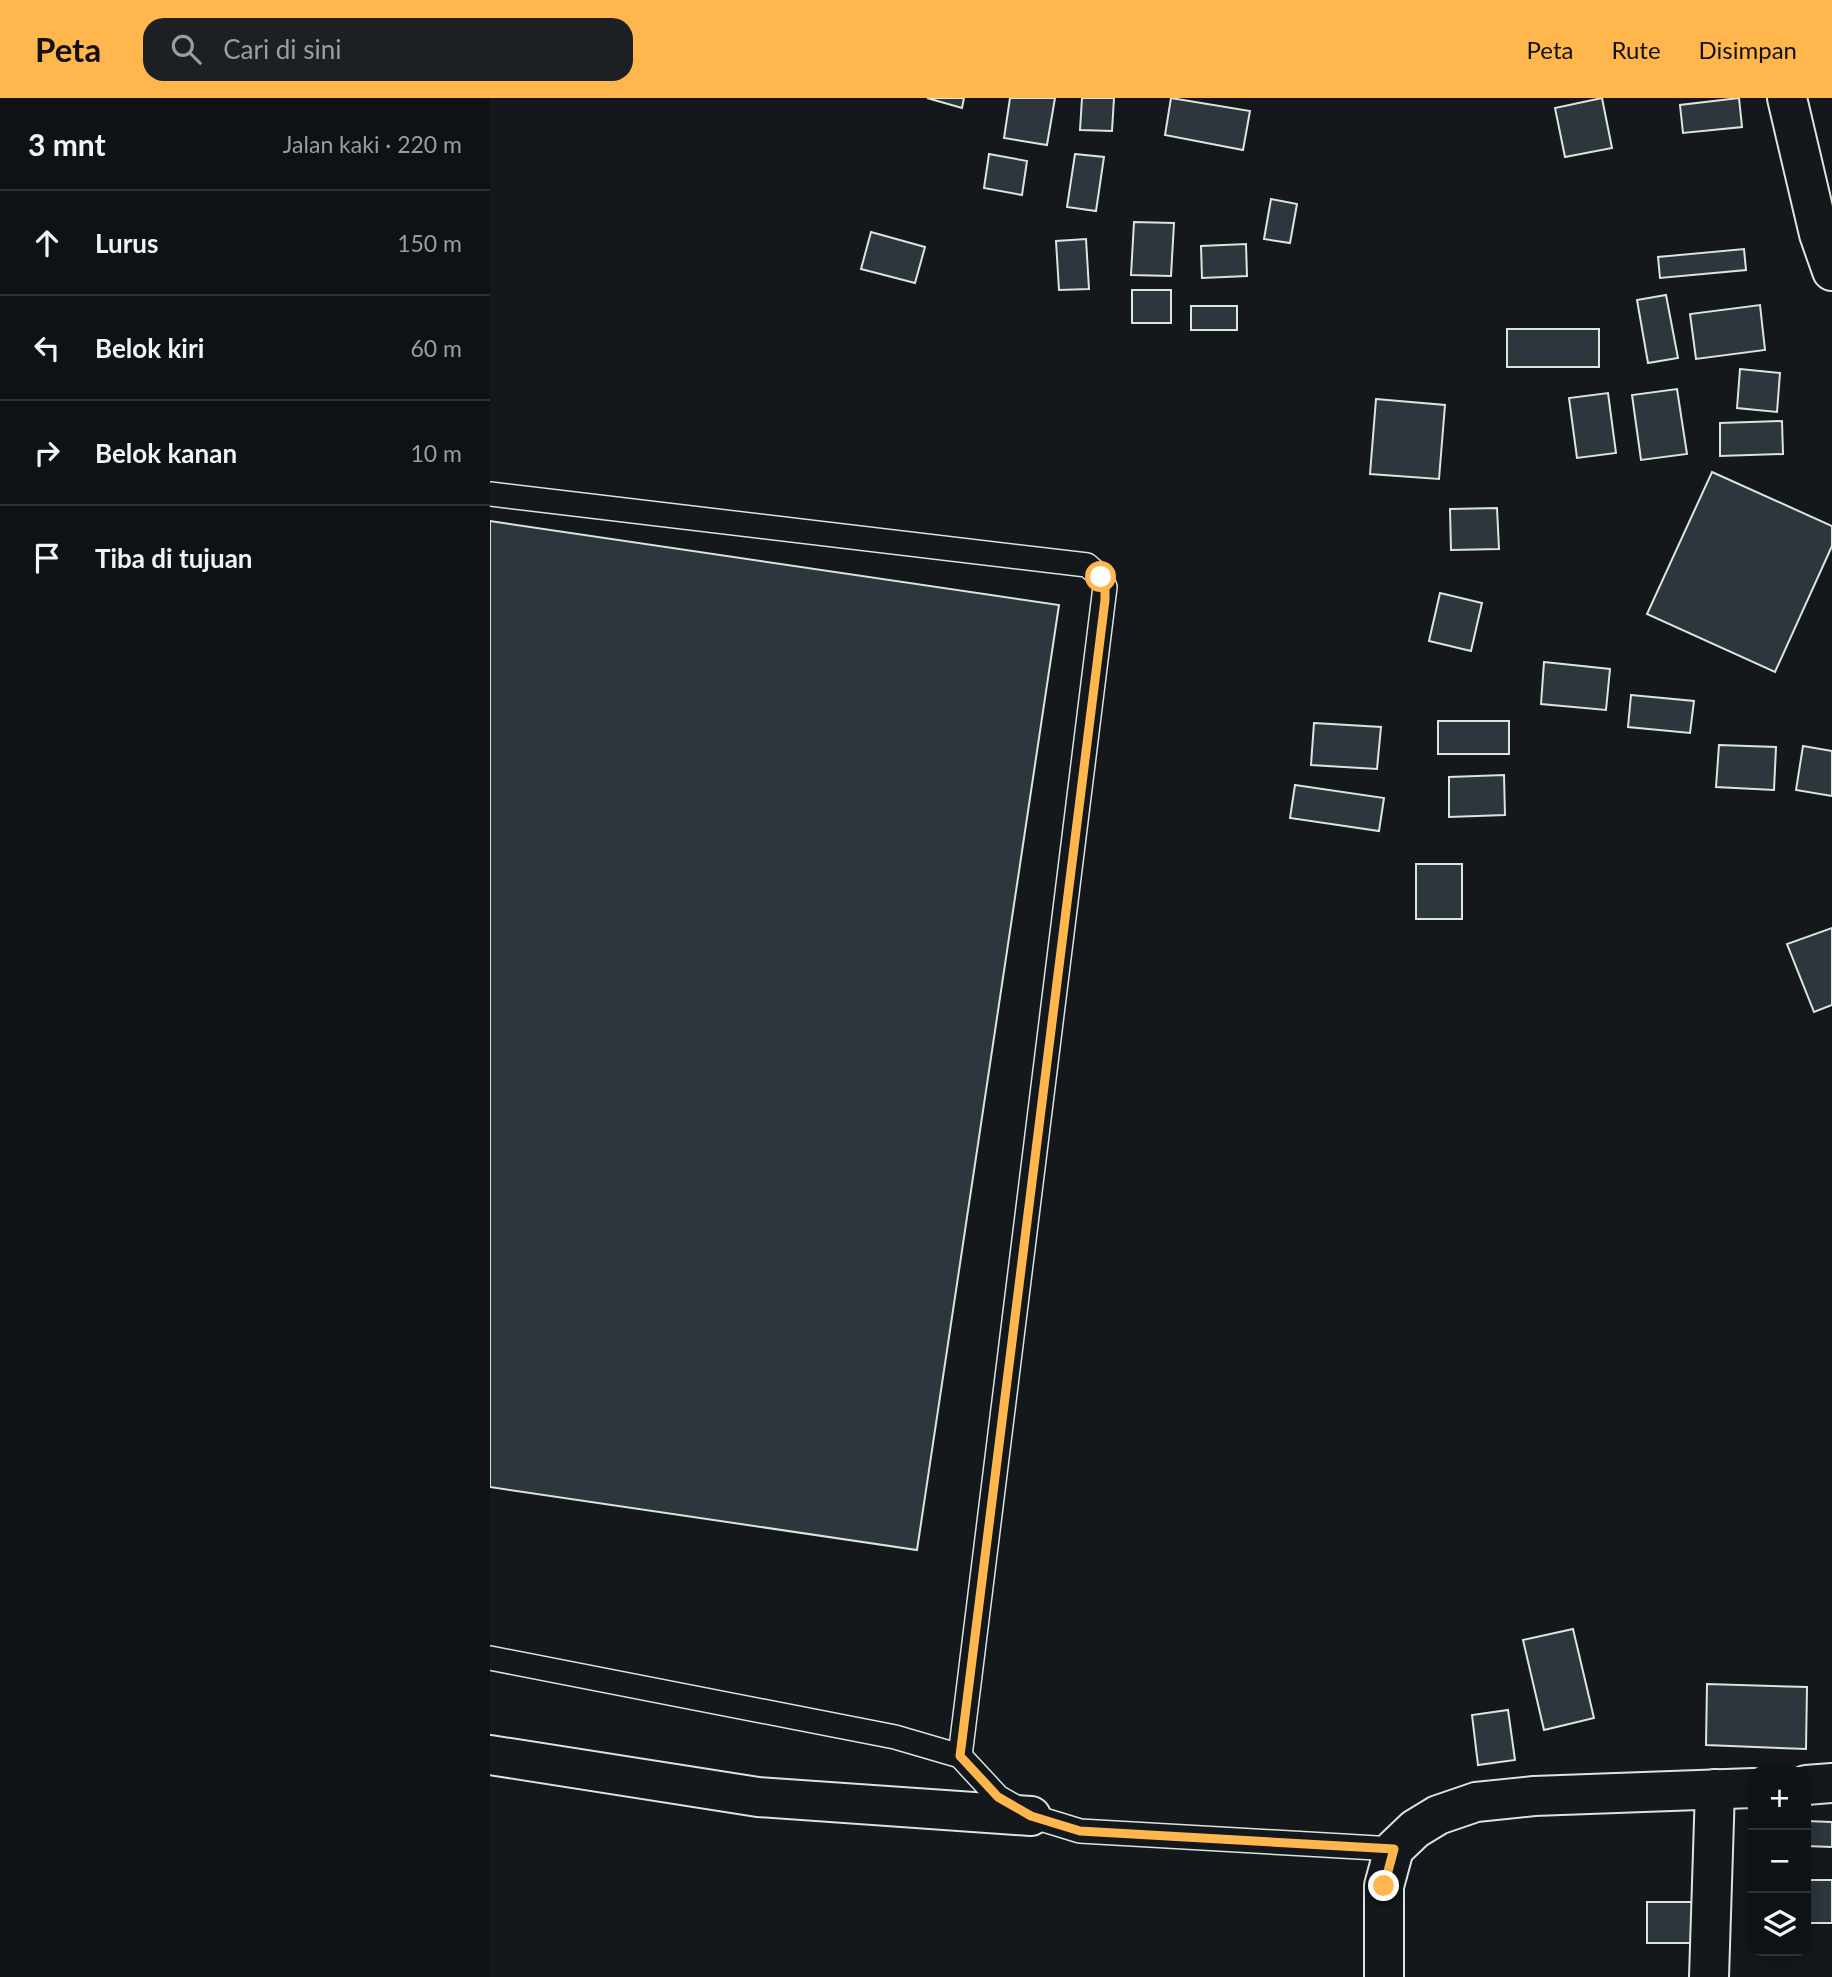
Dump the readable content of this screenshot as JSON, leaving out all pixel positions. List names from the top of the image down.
{
  "page": {
    "header": "Peta",
    "search": "Cari di sini",
    "nav": ["Peta", "Rute", "Disimpan"],
    "heading": ["3 mnt", "Jalan kaki · 220 m"],
    "list": [
      ["Lurus", "150 m"],
      ["Belok kiri", "60 m"],
      ["Belok kanan", "10 m"],
      "Tiba di tujuan"
    ],
    "map_buttons": ["+", "−"]
  }
}
